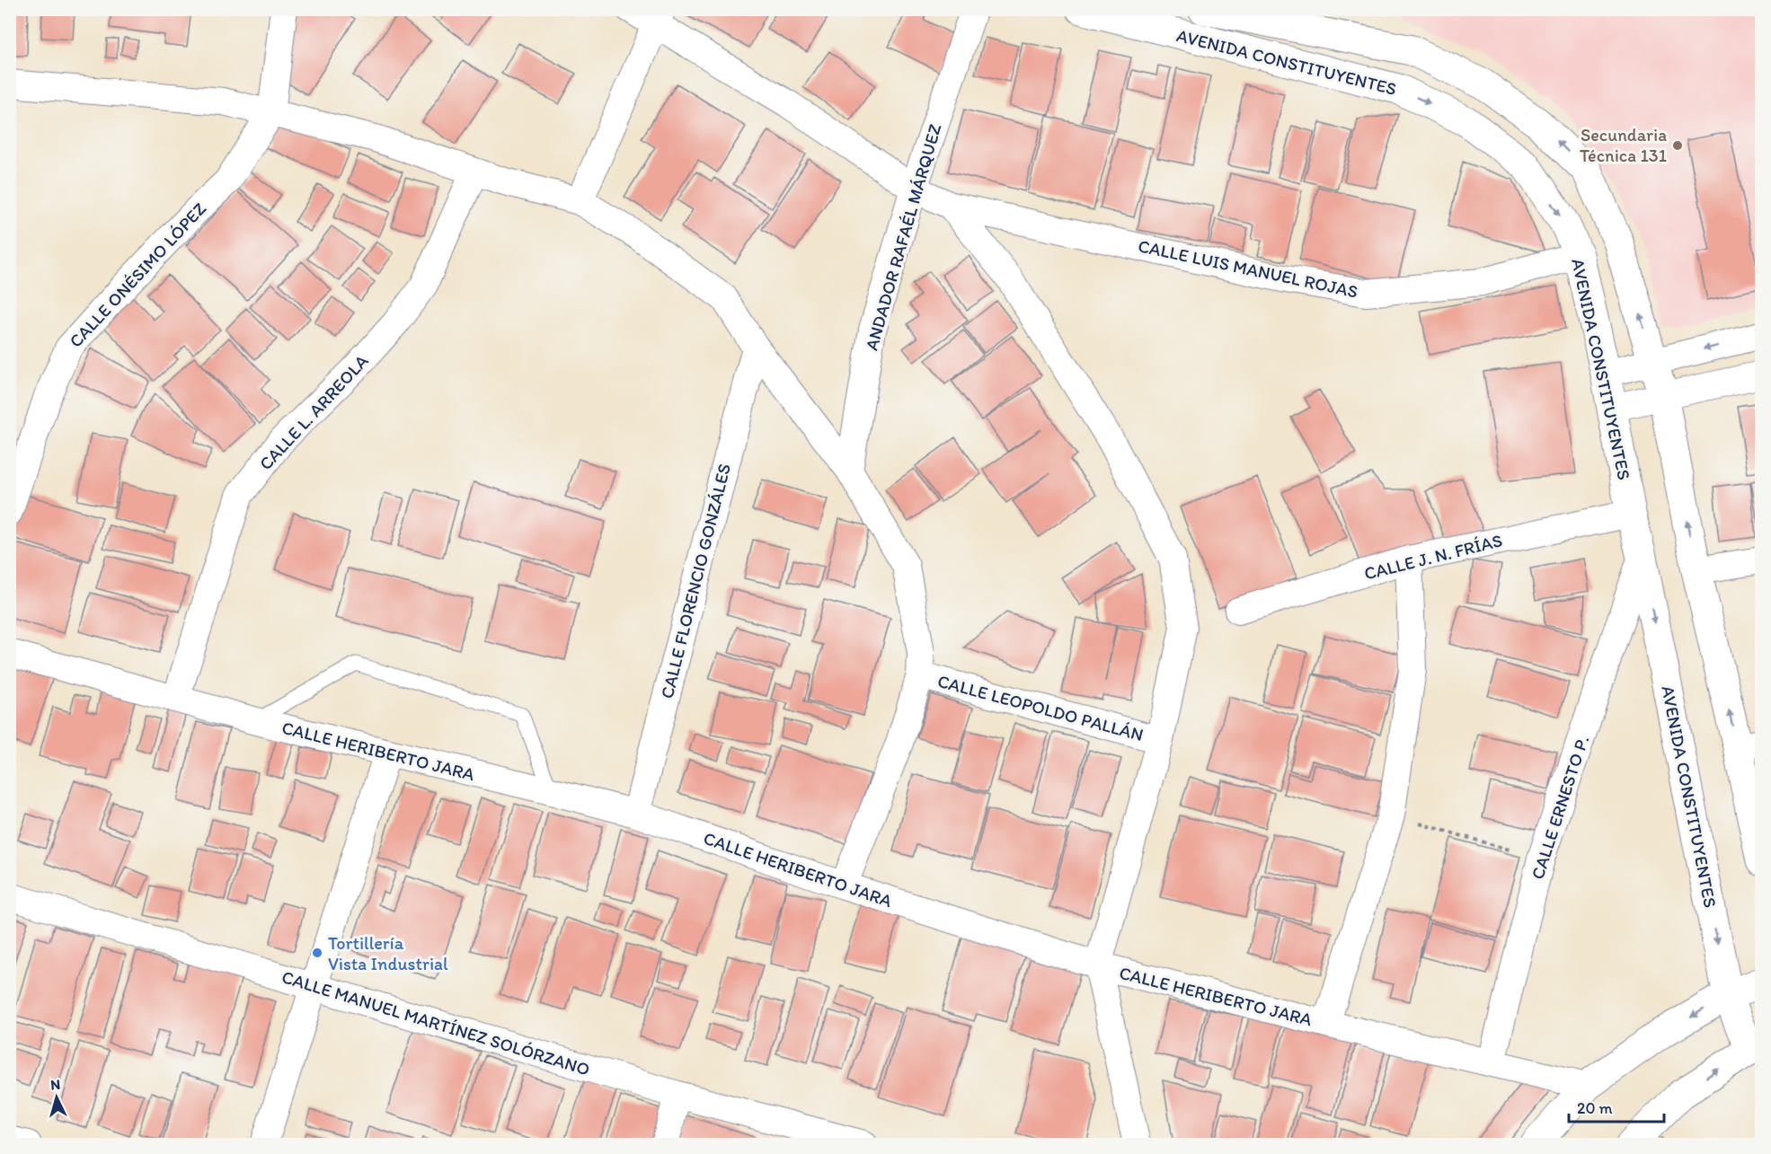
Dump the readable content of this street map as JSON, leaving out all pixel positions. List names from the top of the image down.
{
  "streets": {
    "street": [
      "AVENIDA CONSTITUYENTES",
      "ANDADOR RAFAÉL MÁRQUEZ",
      "CALLE LUIS MANUEL ROJAS",
      "CALLE ONÉSIMO LÓPEZ",
      "CALLE L. ARREOLA",
      "CALLE J. N. FRÍAS",
      "CALLE FLORENCIO GONZÁLES",
      "CALLE LEOPOLDO PALLÁN",
      "CALLE HERIBERTO JARA",
      "CALLE ERNESTO P.",
      "CALLE MANUEL MARTÍNEZ SOLÓRZANO"
    ]
  },
  "crossings": [
    ["AVENIDA CONSTITUYENTES", "CALLE LUIS MANUEL ROJAS"],
    ["AVENIDA CONSTITUYENTES", "CALLE J. N. FRÍAS"],
    ["AVENIDA CONSTITUYENTES", "CALLE ERNESTO P."],
    ["ANDADOR RAFAÉL MÁRQUEZ", "CALLE LUIS MANUEL ROJAS"],
    ["CALLE L. ARREOLA", "CALLE HERIBERTO JARA"],
    ["CALLE FLORENCIO GONZÁLES", "CALLE HERIBERTO JARA"],
    ["CALLE HERIBERTO JARA", "CALLE ERNESTO P."]
  ],
  "places": ["Secundaria Técnica 131", "Tortillería Vista Industrial"],
  "scale_bar": "20 m",
  "north": "top"
}
